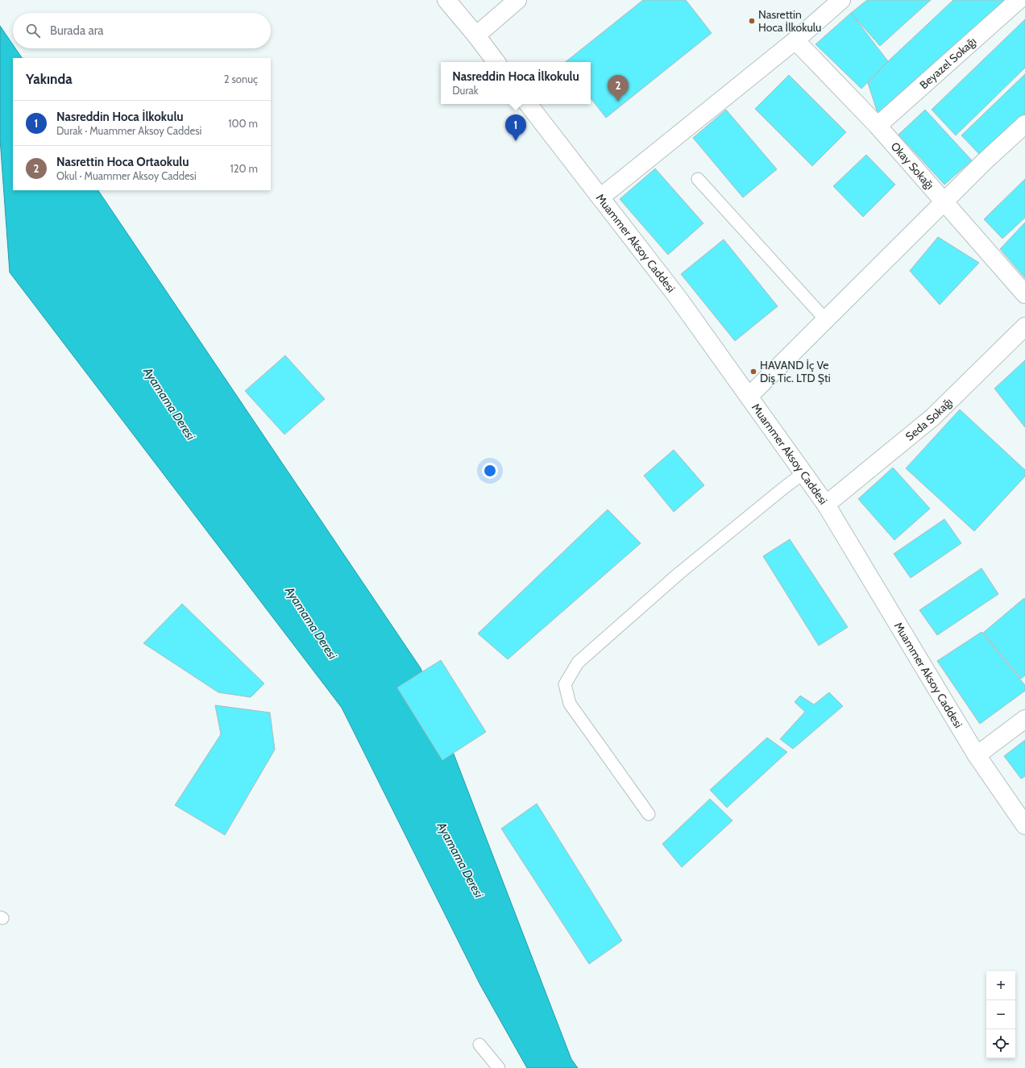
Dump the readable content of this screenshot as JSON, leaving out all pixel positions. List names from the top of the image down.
{
  "streets": {
    "street": [
      "Beyazel Sokağı",
      "Okay Sokağı",
      "Muammer Aksoy Caddesi",
      "Seda Sokağı"
    ]
  },
  "crossings": [
    ["Beyazel Sokağı", "Okay Sokağı"],
    ["Muammer Aksoy Caddesi", "Seda Sokağı"]
  ],
  "water": ["Ayamama Deresi"],
  "places": ["Nasrettin Hoca İlkokulu", "HAVAND İç Ve Diş Tic. LTD Şti"],
  "page": {
    "search": "Burada ara",
    "heading": ["Yakında", "2 sonuç"],
    "popup": ["Nasreddin Hoca İlkokulu", "Durak"],
    "pins": ["2", "1"],
    "list": [
      {
        "mark": "1",
        "name": "Nasreddin Hoca İlkokulu",
        "note": "Durak · Muammer Aksoy Caddesi",
        "value": "100 m"
      },
      {
        "mark": "2",
        "name": "Nasrettin Hoca Ortaokulu",
        "note": "Okul · Muammer Aksoy Caddesi",
        "value": "120 m"
      }
    ],
    "map_buttons": ["+", "−"]
  }
}
